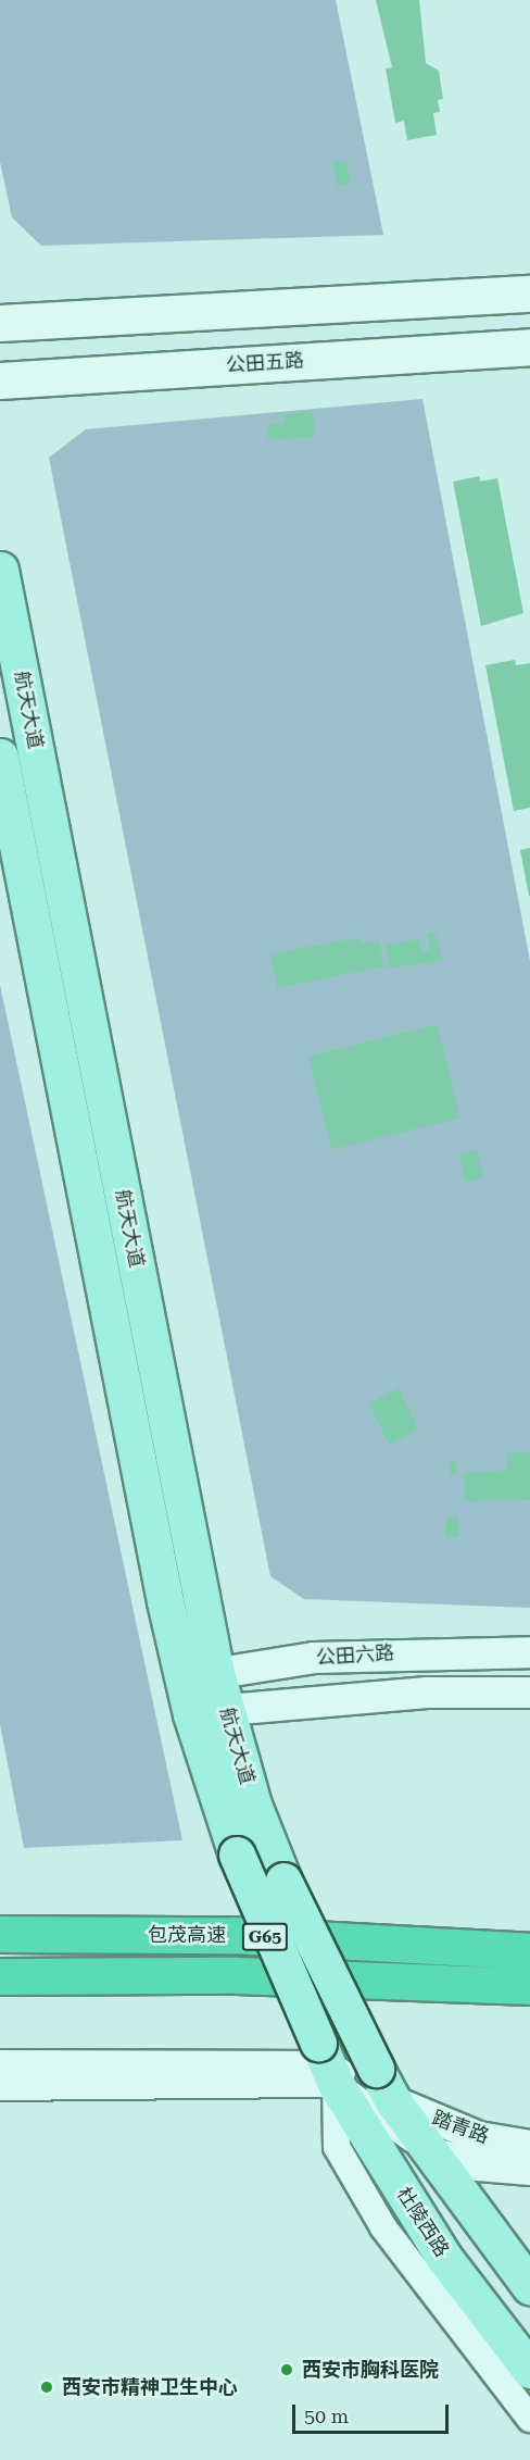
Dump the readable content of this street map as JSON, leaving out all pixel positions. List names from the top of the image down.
{
  "streets": {
    "highway": ["包茂高速", "G65"],
    "main road": ["公田五路", "航天大道", "杜陵西路"],
    "street": ["公田六路", "踏青路"]
  },
  "crossings": [
    ["航天大道", "公田六路"],
    ["航天大道", "踏青路"],
    ["航天大道", "杜陵西路"]
  ],
  "places": ["西安市胸科医院", "西安市精神卫生中心"],
  "scale_bar": "50 m"
}
